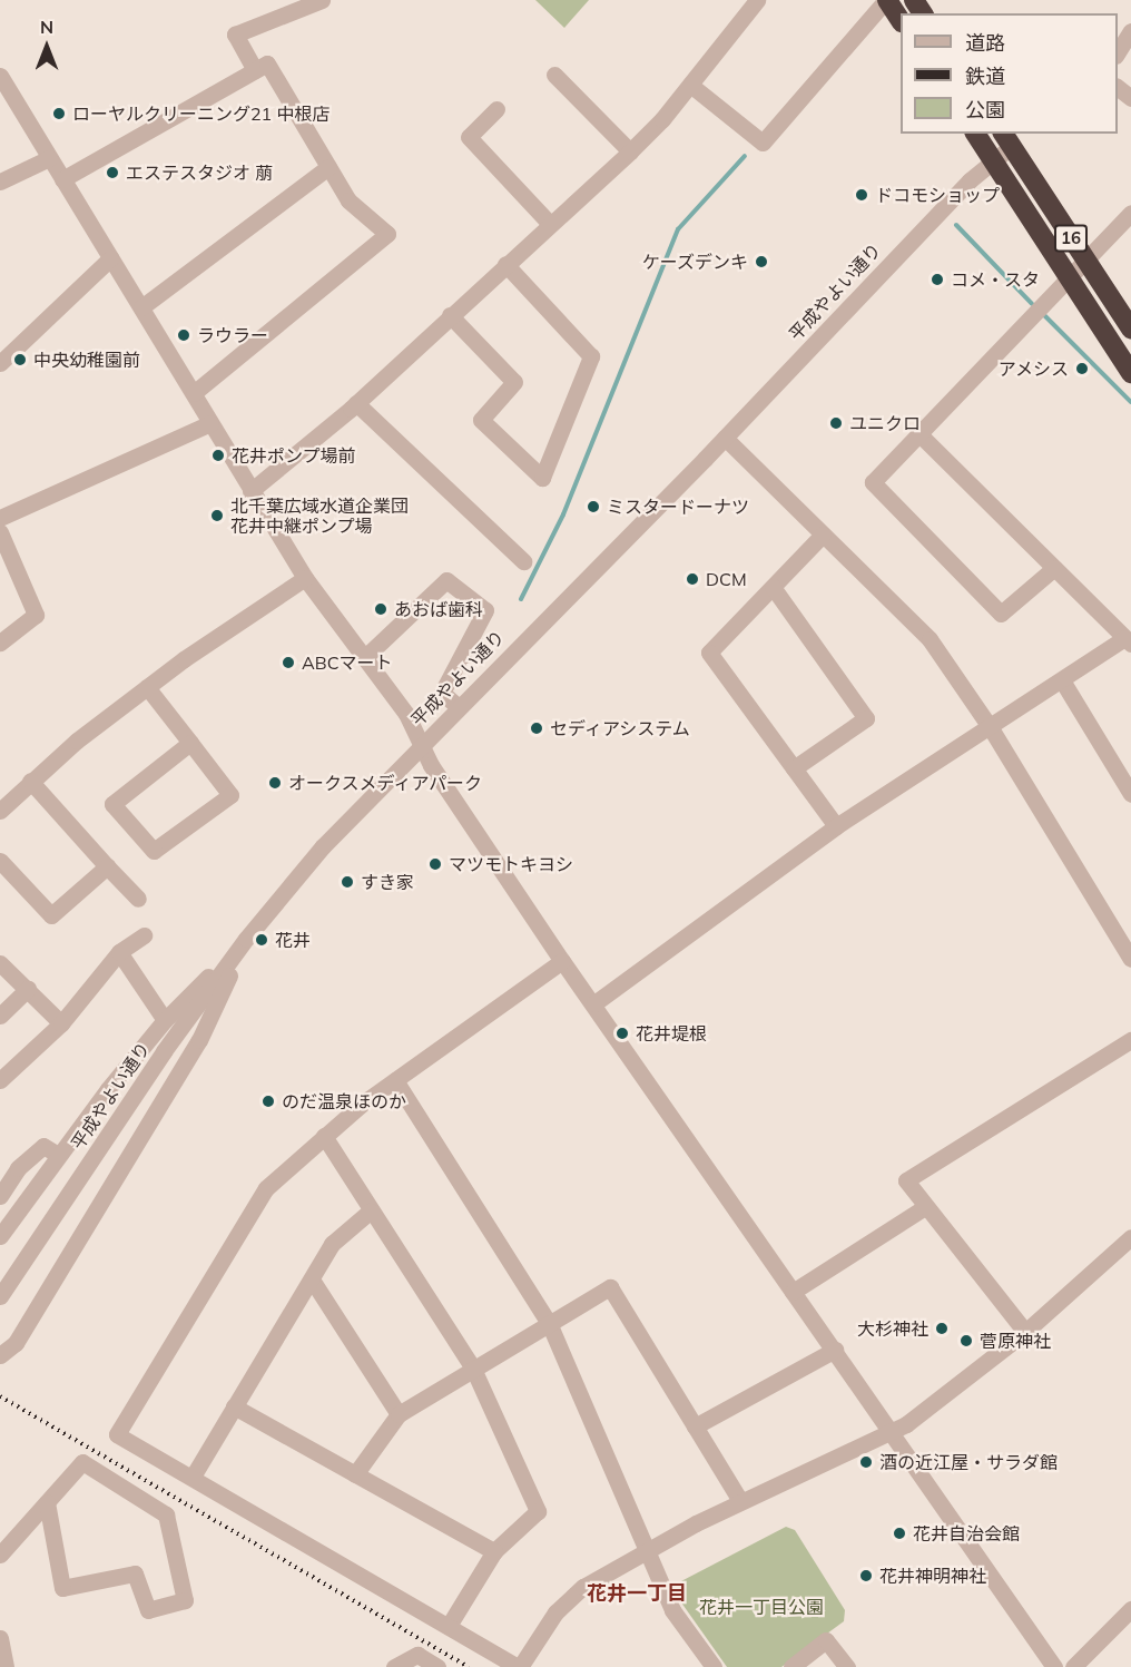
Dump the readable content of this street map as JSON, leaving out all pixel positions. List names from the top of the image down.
{
  "streets": {
    "highway": ["16"],
    "street": ["平成やよい通り"]
  },
  "crossings": [
    ["16", "平成やよい通り"]
  ],
  "districts": ["花井一丁目"],
  "parks": ["花井一丁目公園"],
  "places": [
    "ローヤルクリーニング21 中根店",
    "エステスタジオ 萠",
    "ドコモショップ",
    "ケーズデンキ",
    "コメ・スタ",
    "ラウラー",
    "中央幼稚園前",
    "アメシス",
    "ユニクロ",
    "花井ポンプ場前",
    "ミスタードーナツ",
    "北千葉広域水道企業団 花井中継ポンプ場",
    "DCM",
    "あおば歯科",
    "ABCマート",
    "セディアシステム",
    "オークスメディアパーク",
    "マツモトキヨシ",
    "すき家",
    "花井",
    "花井堤根",
    "のだ温泉ほのか",
    "大杉神社",
    "菅原神社",
    "酒の近江屋・サラダ館",
    "花井自治会館",
    "花井神明神社"
  ],
  "legend": ["道路", "鉄道", "公園"],
  "north": "top"
}
